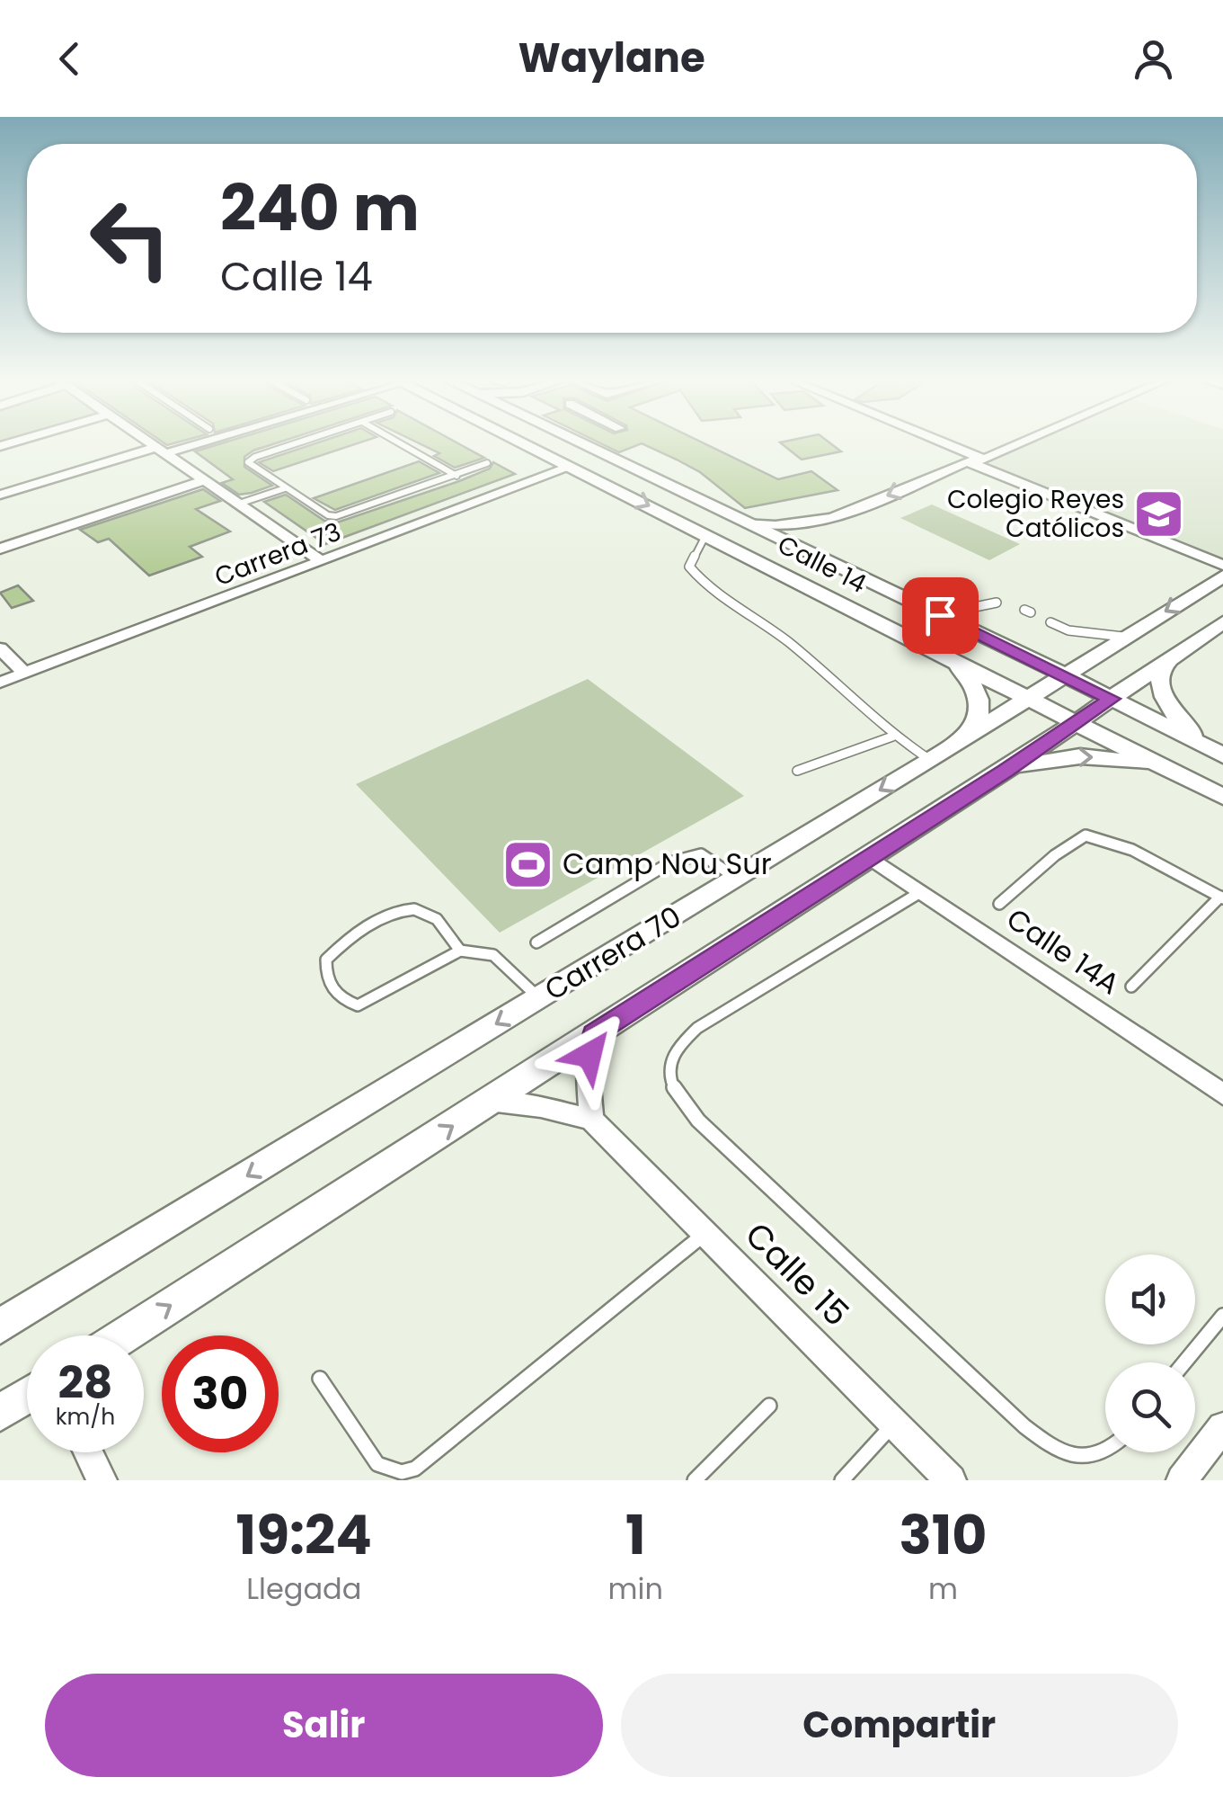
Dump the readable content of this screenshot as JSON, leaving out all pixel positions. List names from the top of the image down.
{
  "streets": {
    "street": [
      "Carrera 73",
      "Calle 14",
      "Calle 14A",
      "Carrera 70",
      "Calle 15"
    ]
  },
  "crossings": [
    ["Carrera 73", "Calle 14"],
    ["Calle 14", "Carrera 70"],
    ["Calle 14A", "Carrera 70"]
  ],
  "places": {
    "school or university": ["Colegio Reyes Católicos"],
    "sports": ["Camp Nou Sur"]
  },
  "page": {
    "header": "Waylane",
    "turn": ["240 m", "Calle 14"],
    "speed": "28 km/h",
    "limit": "30",
    "eta": [
      "19:24",
      "Llegada",
      "1",
      "min",
      "310",
      "m"
    ],
    "buttons": ["Salir", "Compartir"]
  }
}
